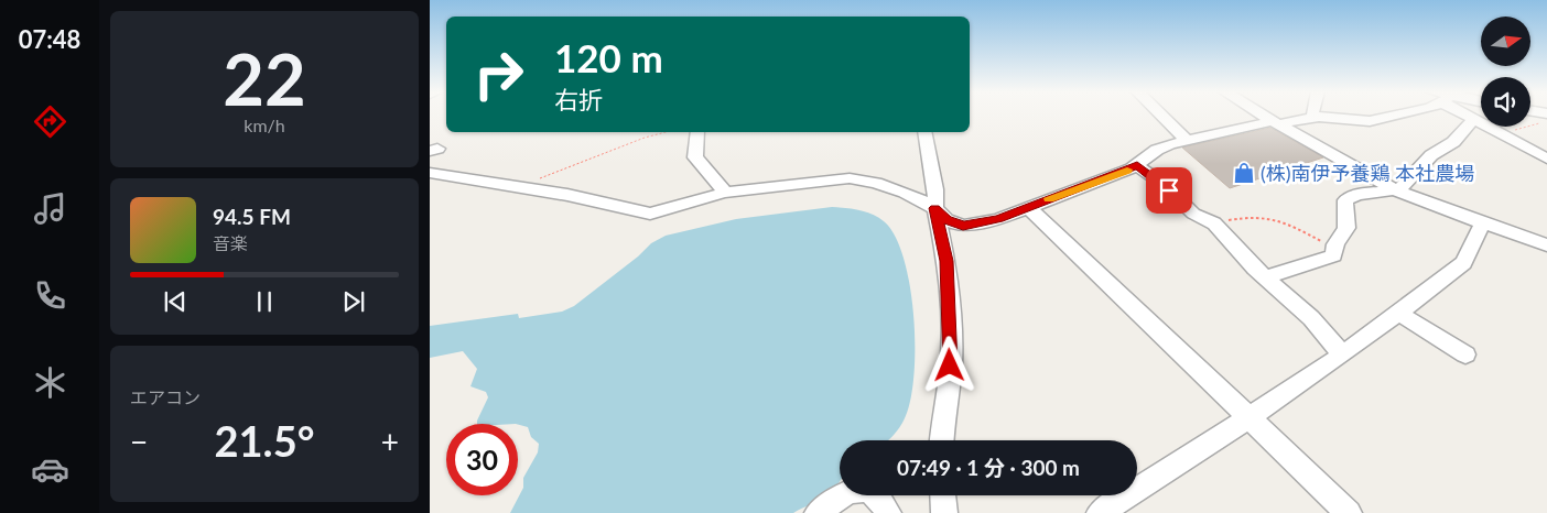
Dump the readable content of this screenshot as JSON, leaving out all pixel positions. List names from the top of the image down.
{
  "places": {
    "shop": ["(株)南伊予養鶏 本社農場"]
  },
  "north": "right",
  "page": {
    "tabs": "07:48",
    "tile": [
      ["22", "km/h"],
      "エアコン"
    ],
    "turn": ["120 m", "右折"],
    "song": ["94.5 FM", "音楽"],
    "heat": ["−", "21.5°", "+"],
    "limit": "30",
    "trip": "07:49 · 1 分 · 300 m"
  }
}
